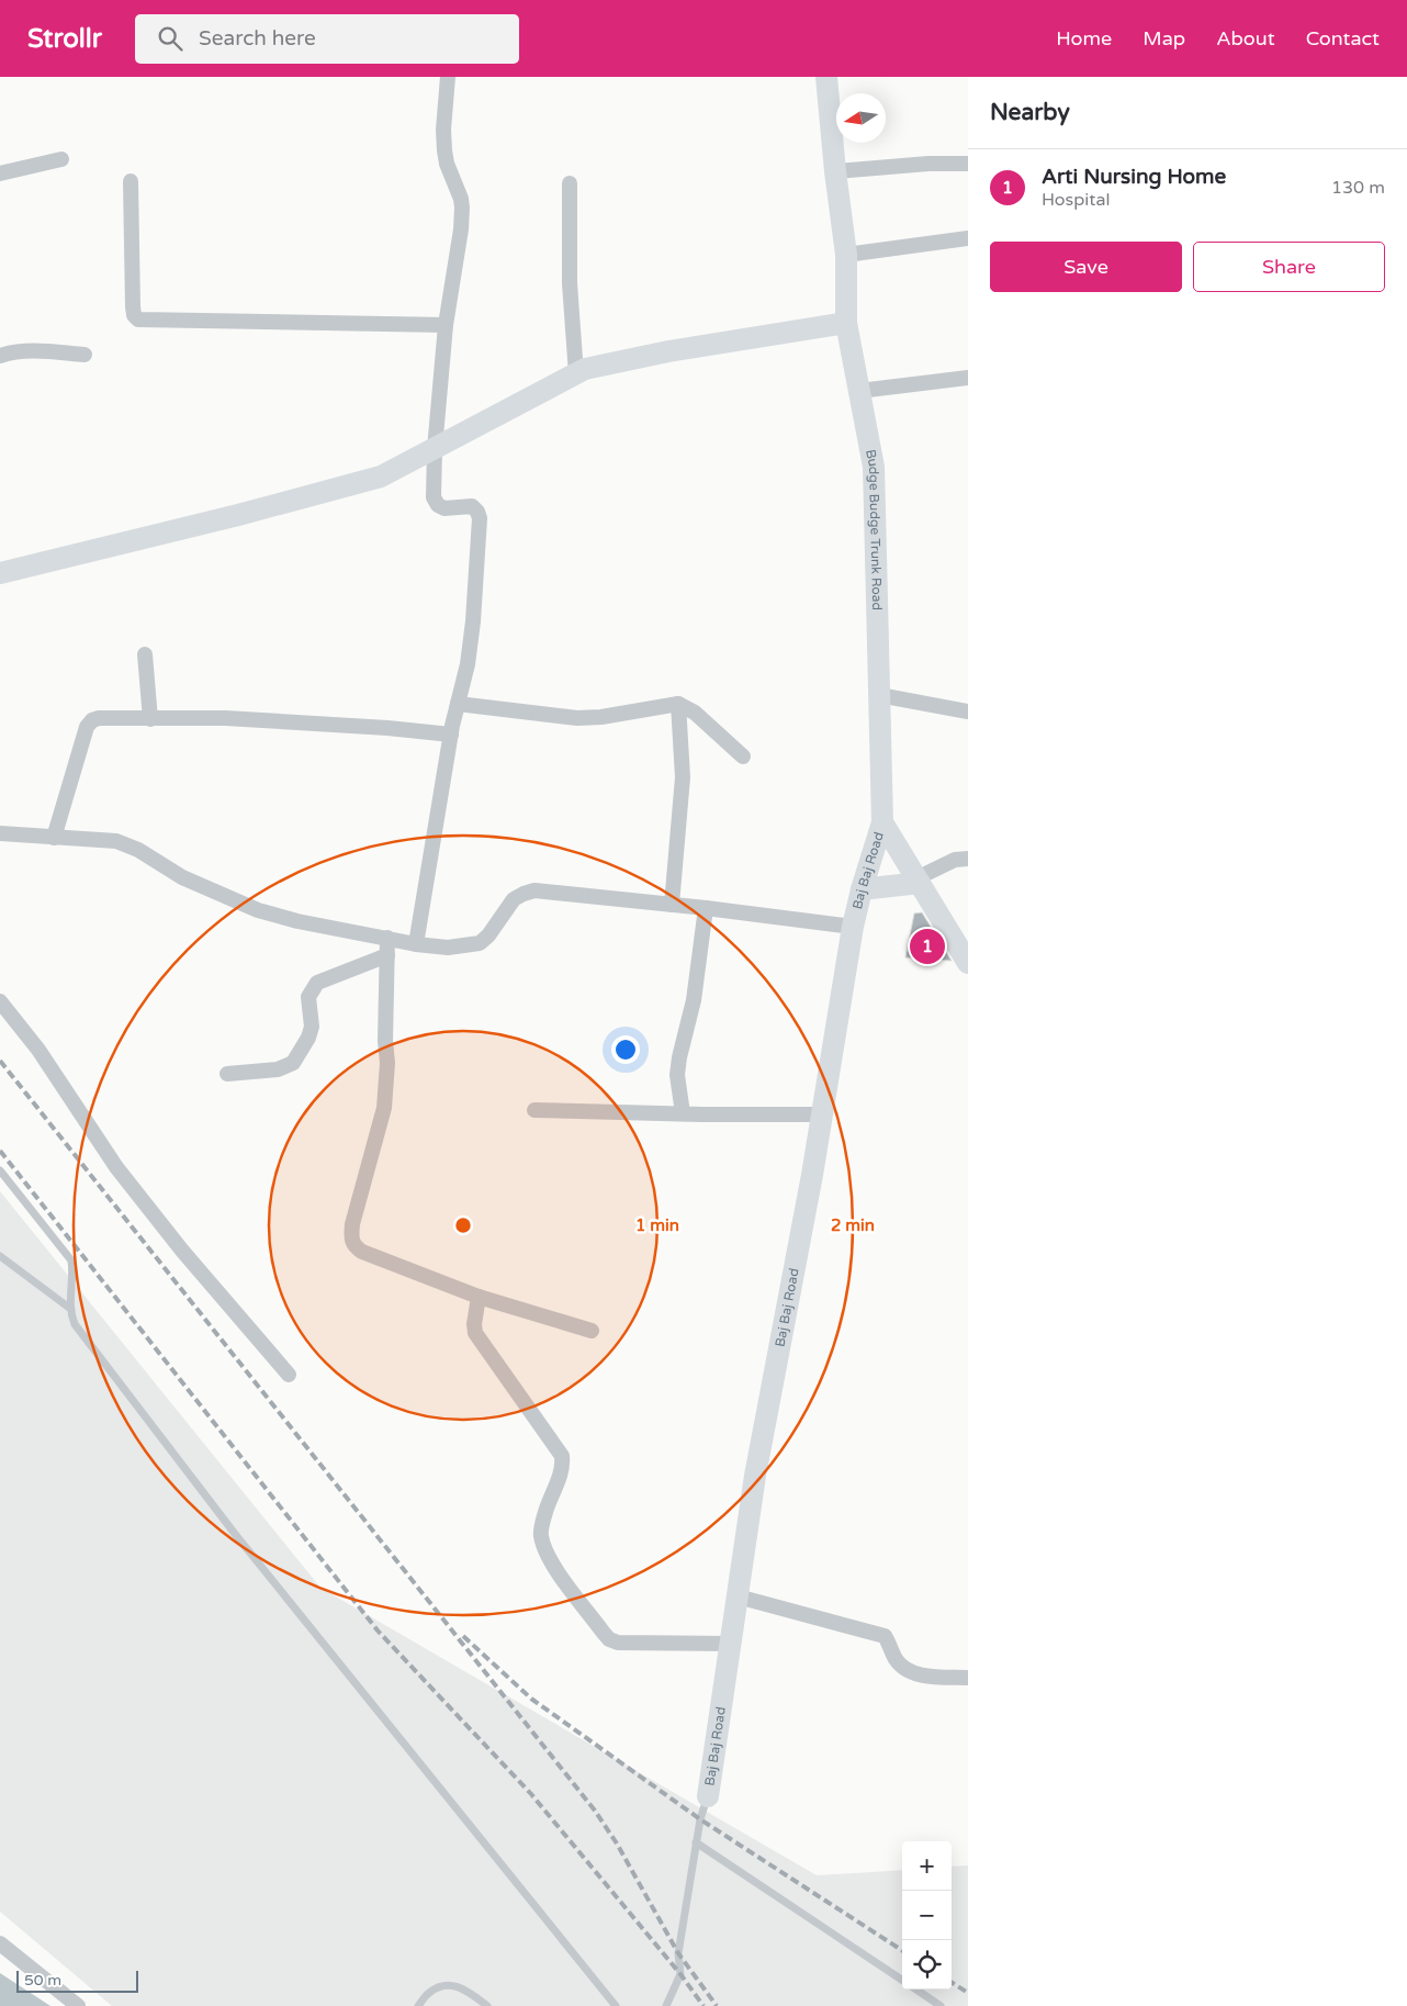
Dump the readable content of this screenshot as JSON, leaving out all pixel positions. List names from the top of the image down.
{
  "streets": {
    "main road": ["Budge Budge Trunk Road", "Baj Baj Road"]
  },
  "crossings": [
    ["Budge Budge Trunk Road", "Baj Baj Road"]
  ],
  "scale_bar": "50 m",
  "north": "left",
  "page": {
    "header": "Strollr",
    "search": "Search here",
    "nav": [
      "Home",
      "Map",
      "About",
      "Contact"
    ],
    "heading": "Nearby",
    "list": [
      {
        "mark": "1",
        "name": "Arti Nursing Home",
        "note": "Hospital",
        "value": "130 m"
      }
    ],
    "buttons": ["Save", "Share"],
    "pins": "1",
    "map_buttons": ["+", "−"],
    "scale": "50 m"
  },
  "rings": ["1 min", "2 min"]
}
